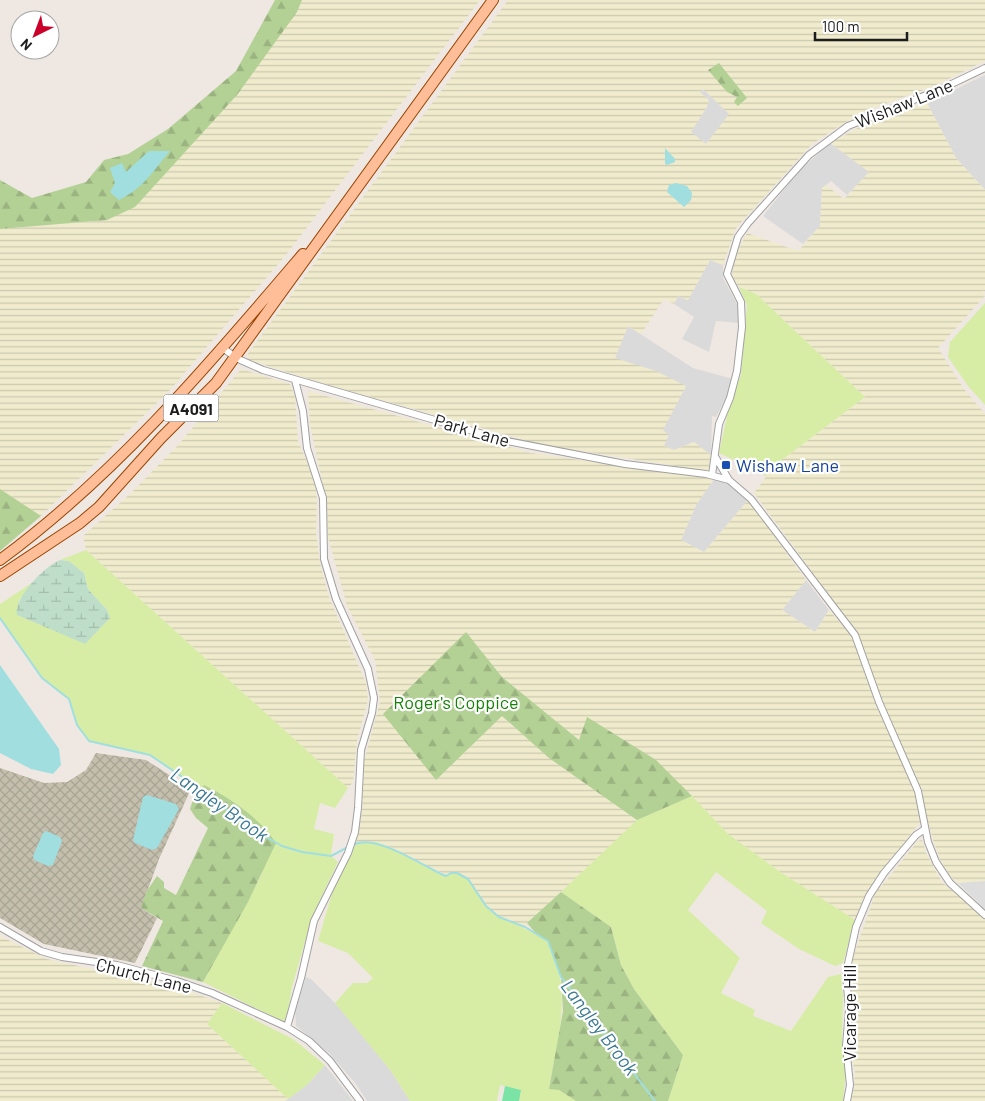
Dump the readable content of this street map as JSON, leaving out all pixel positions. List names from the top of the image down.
{
  "streets": {
    "main road": ["A4091"],
    "street": [
      "Wishaw Lane",
      "Park Lane",
      "Church Lane",
      "Vicarage Hill"
    ]
  },
  "crossings": [
    ["Wishaw Lane", "Park Lane"],
    ["A4091", "Park Lane"]
  ],
  "water": ["Langley Brook"],
  "parks": ["Roger's Coppice"],
  "places": {
    "transit": ["Wishaw Lane"]
  },
  "scale_bar": "100 m",
  "north": "bottom left"
}
